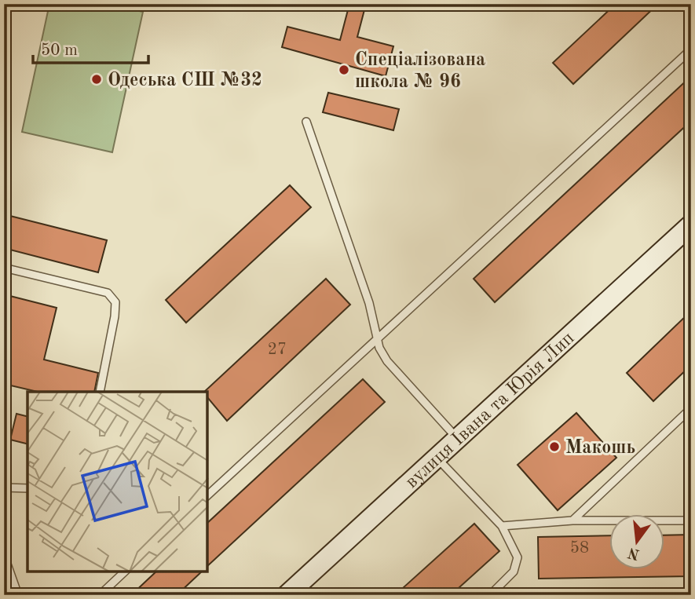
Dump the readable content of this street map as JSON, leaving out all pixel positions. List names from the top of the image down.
{
  "streets": {
    "street": ["вулиця Івана та Юрія Лип"]
  },
  "places": ["Спеціалізована школа № 96", "Одеська СШ №32", "Макошь"],
  "house_numbers": ["27", "58"],
  "scale_bar": "50 m",
  "north": "bottom"
}
